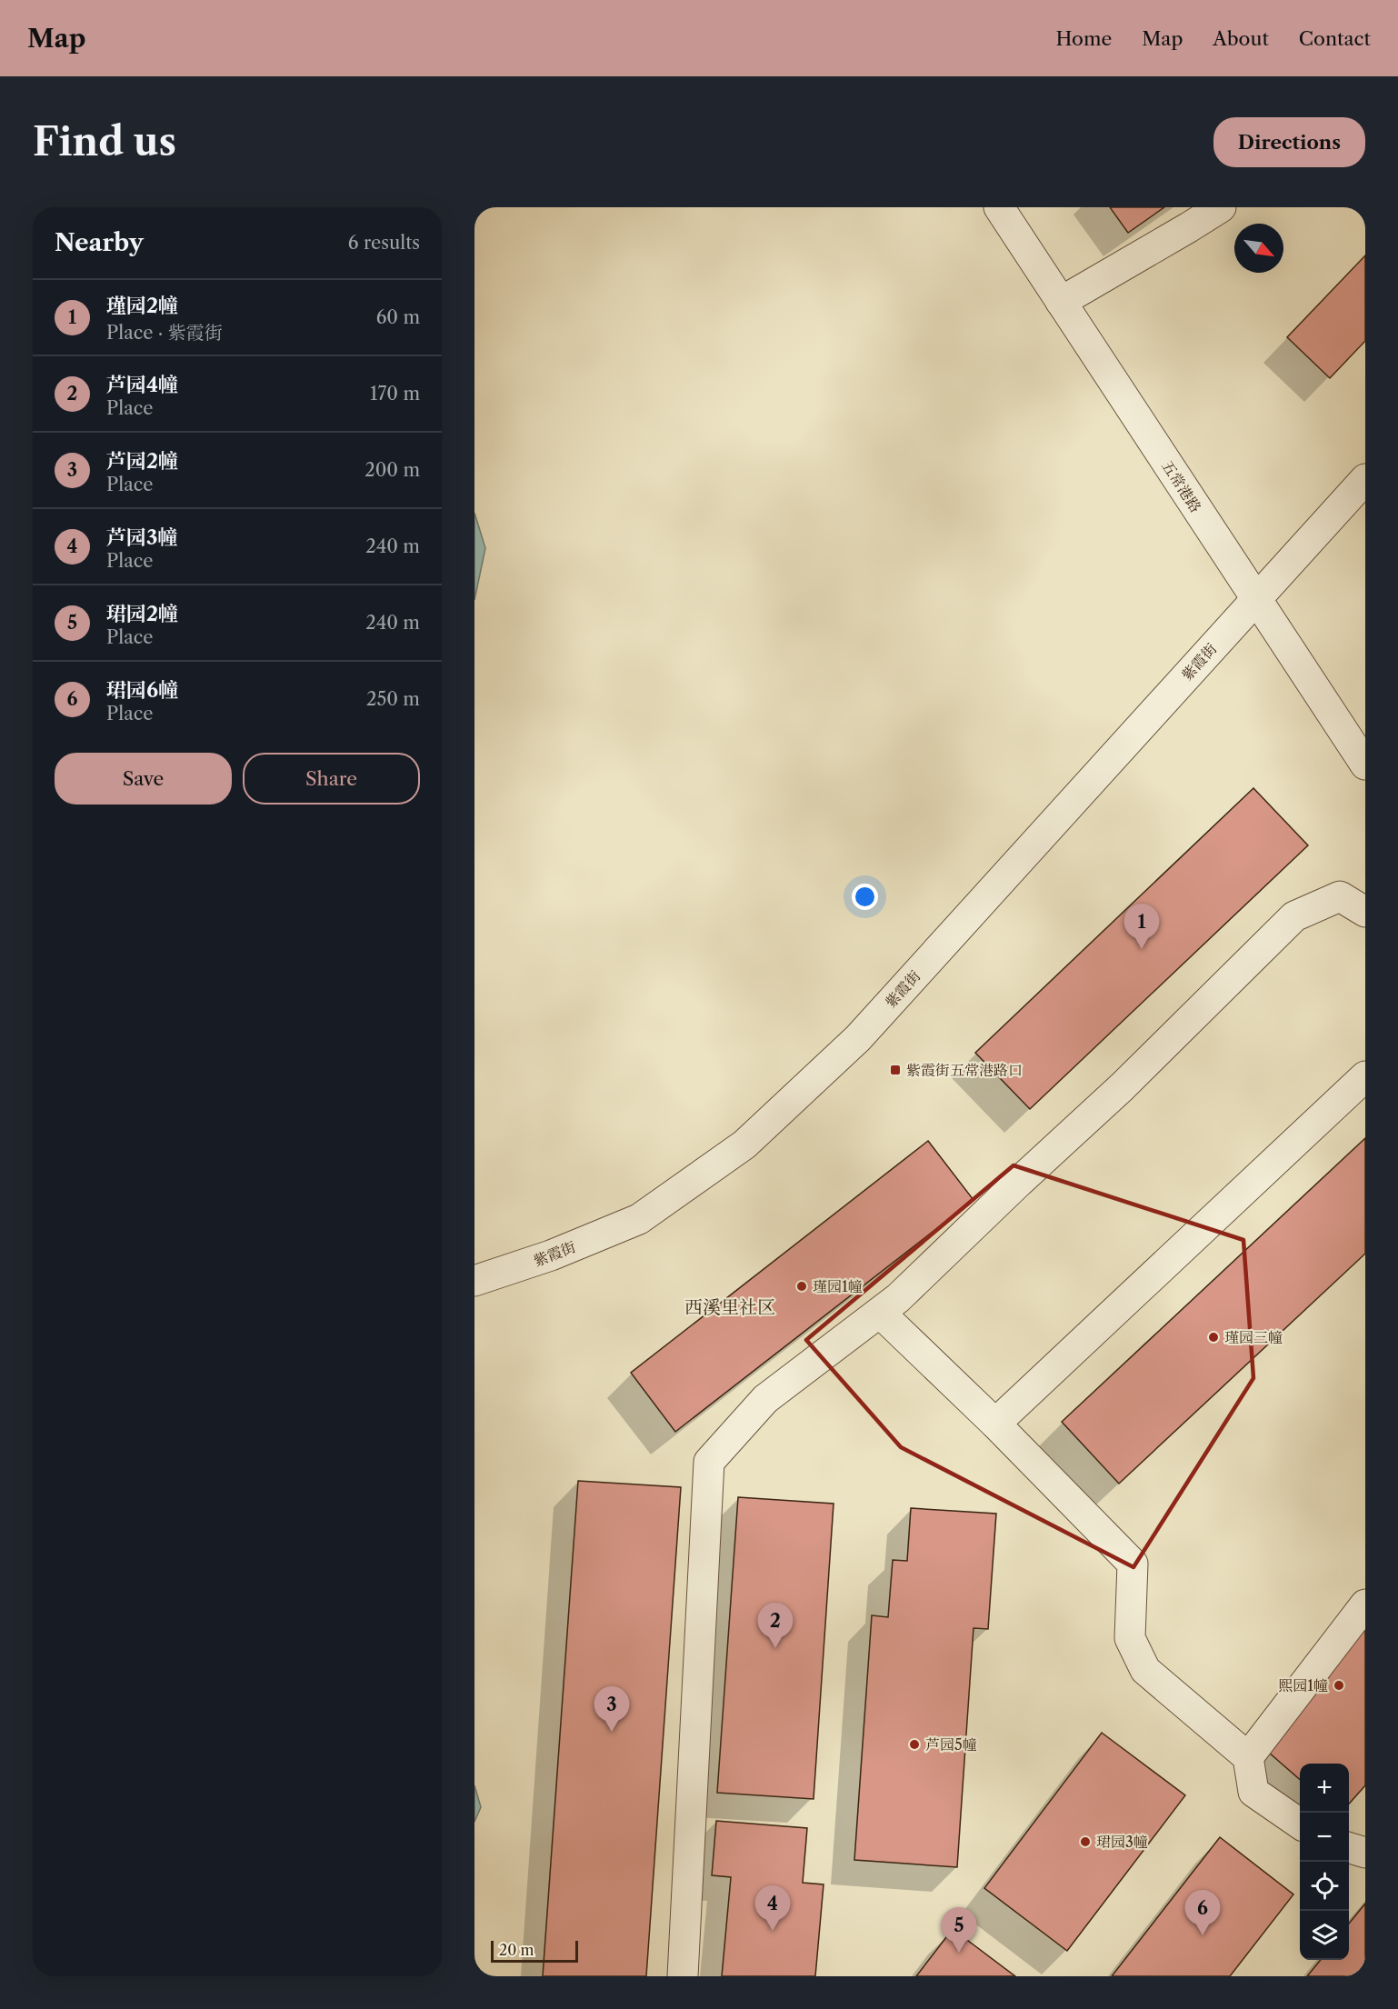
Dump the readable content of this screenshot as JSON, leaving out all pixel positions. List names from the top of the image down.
{
  "streets": {
    "street": ["五常港路", "紫霞街"]
  },
  "crossings": [
    ["五常港路", "紫霞街"]
  ],
  "districts": ["西溪里社区"],
  "places": {
    "transit": ["紫霞街五常港路口"],
    "other": [
      "瑾园1幢",
      "瑾园三幢",
      "熙园1幢",
      "芦园5幢",
      "珺园3幢"
    ]
  },
  "scale_bar": "20 m",
  "north": "bottom right",
  "page": {
    "header": "Map",
    "nav": [
      "Home",
      "Map",
      "About",
      "Contact"
    ],
    "buttons": [
      "Directions",
      ["Save", "Share"]
    ],
    "title": "Find us",
    "heading": ["Nearby", "6 results"],
    "list": [
      {
        "mark": "1",
        "name": "瑾园2幢",
        "note": "Place · 紫霞街",
        "value": "60 m"
      },
      {
        "mark": "2",
        "name": "芦园4幢",
        "note": "Place",
        "value": "170 m"
      },
      {
        "mark": "3",
        "name": "芦园2幢",
        "note": "Place",
        "value": "200 m"
      },
      {
        "mark": "4",
        "name": "芦园3幢",
        "note": "Place",
        "value": "240 m"
      },
      {
        "mark": "5",
        "name": "珺园2幢",
        "note": "Place",
        "value": "240 m"
      },
      {
        "mark": "6",
        "name": "珺园6幢",
        "note": "Place",
        "value": "250 m"
      }
    ],
    "pins": [
      "1",
      "2",
      "3",
      "4",
      "6",
      "5"
    ],
    "map_buttons": ["+", "−"],
    "scale": "20 m"
  }
}
